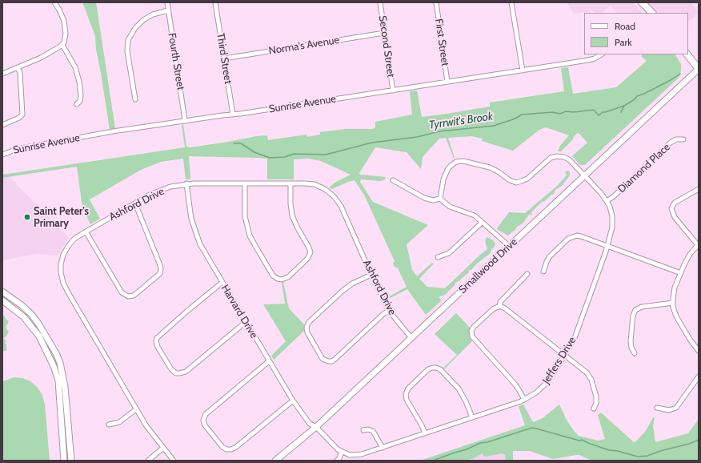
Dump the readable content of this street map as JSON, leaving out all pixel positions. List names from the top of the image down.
{
  "streets": {
    "street": [
      "First Street",
      "Norma's Avenue",
      "Second Street",
      "Third Street",
      "Fourth Street",
      "Sunrise Avenue",
      "Diamond Place",
      "Ashford Drive",
      "Smallwood Drive",
      "Harvard Drive",
      "Jeffers Drive"
    ]
  },
  "crossings": [
    ["First Street", "Sunrise Avenue"],
    ["Norma's Avenue", "Second Street"],
    ["Norma's Avenue", "Third Street"],
    ["Second Street", "Sunrise Avenue"],
    ["Third Street", "Sunrise Avenue"],
    ["Fourth Street", "Sunrise Avenue"],
    ["Diamond Place", "Jeffers Drive"],
    ["Ashford Drive", "Smallwood Drive"],
    ["Ashford Drive", "Harvard Drive"],
    ["Smallwood Drive", "Harvard Drive"],
    ["Smallwood Drive", "Jeffers Drive"],
    ["Harvard Drive", "Jeffers Drive"]
  ],
  "water": ["Tyrrwit's Brook"],
  "places": ["Saint Peter's Primary"],
  "legend": ["Road", "Park"]
}
